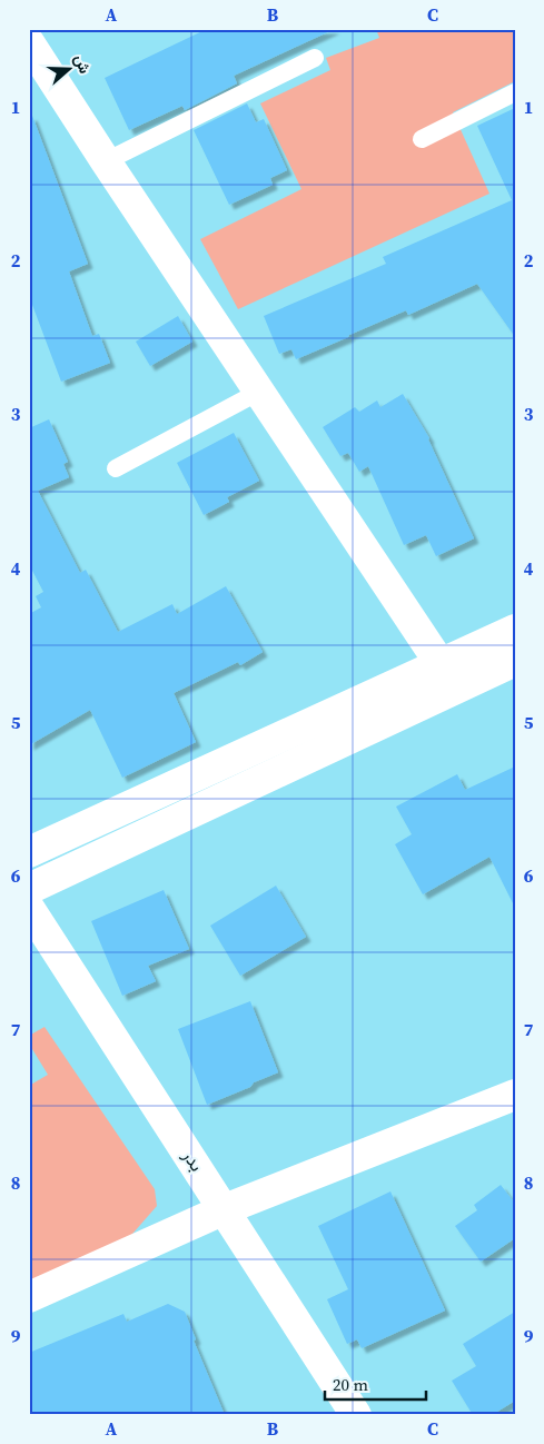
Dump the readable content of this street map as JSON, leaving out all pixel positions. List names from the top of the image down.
{
  "streets": {
    "street": ["بدر"]
  },
  "scale_bar": "20 m",
  "north": "right",
  "grid": {
    "columns": ["A", "B", "C"],
    "rows": [
      "1",
      "2",
      "3",
      "4",
      "5",
      "6",
      "7",
      "8",
      "9"
    ]
  }
}
